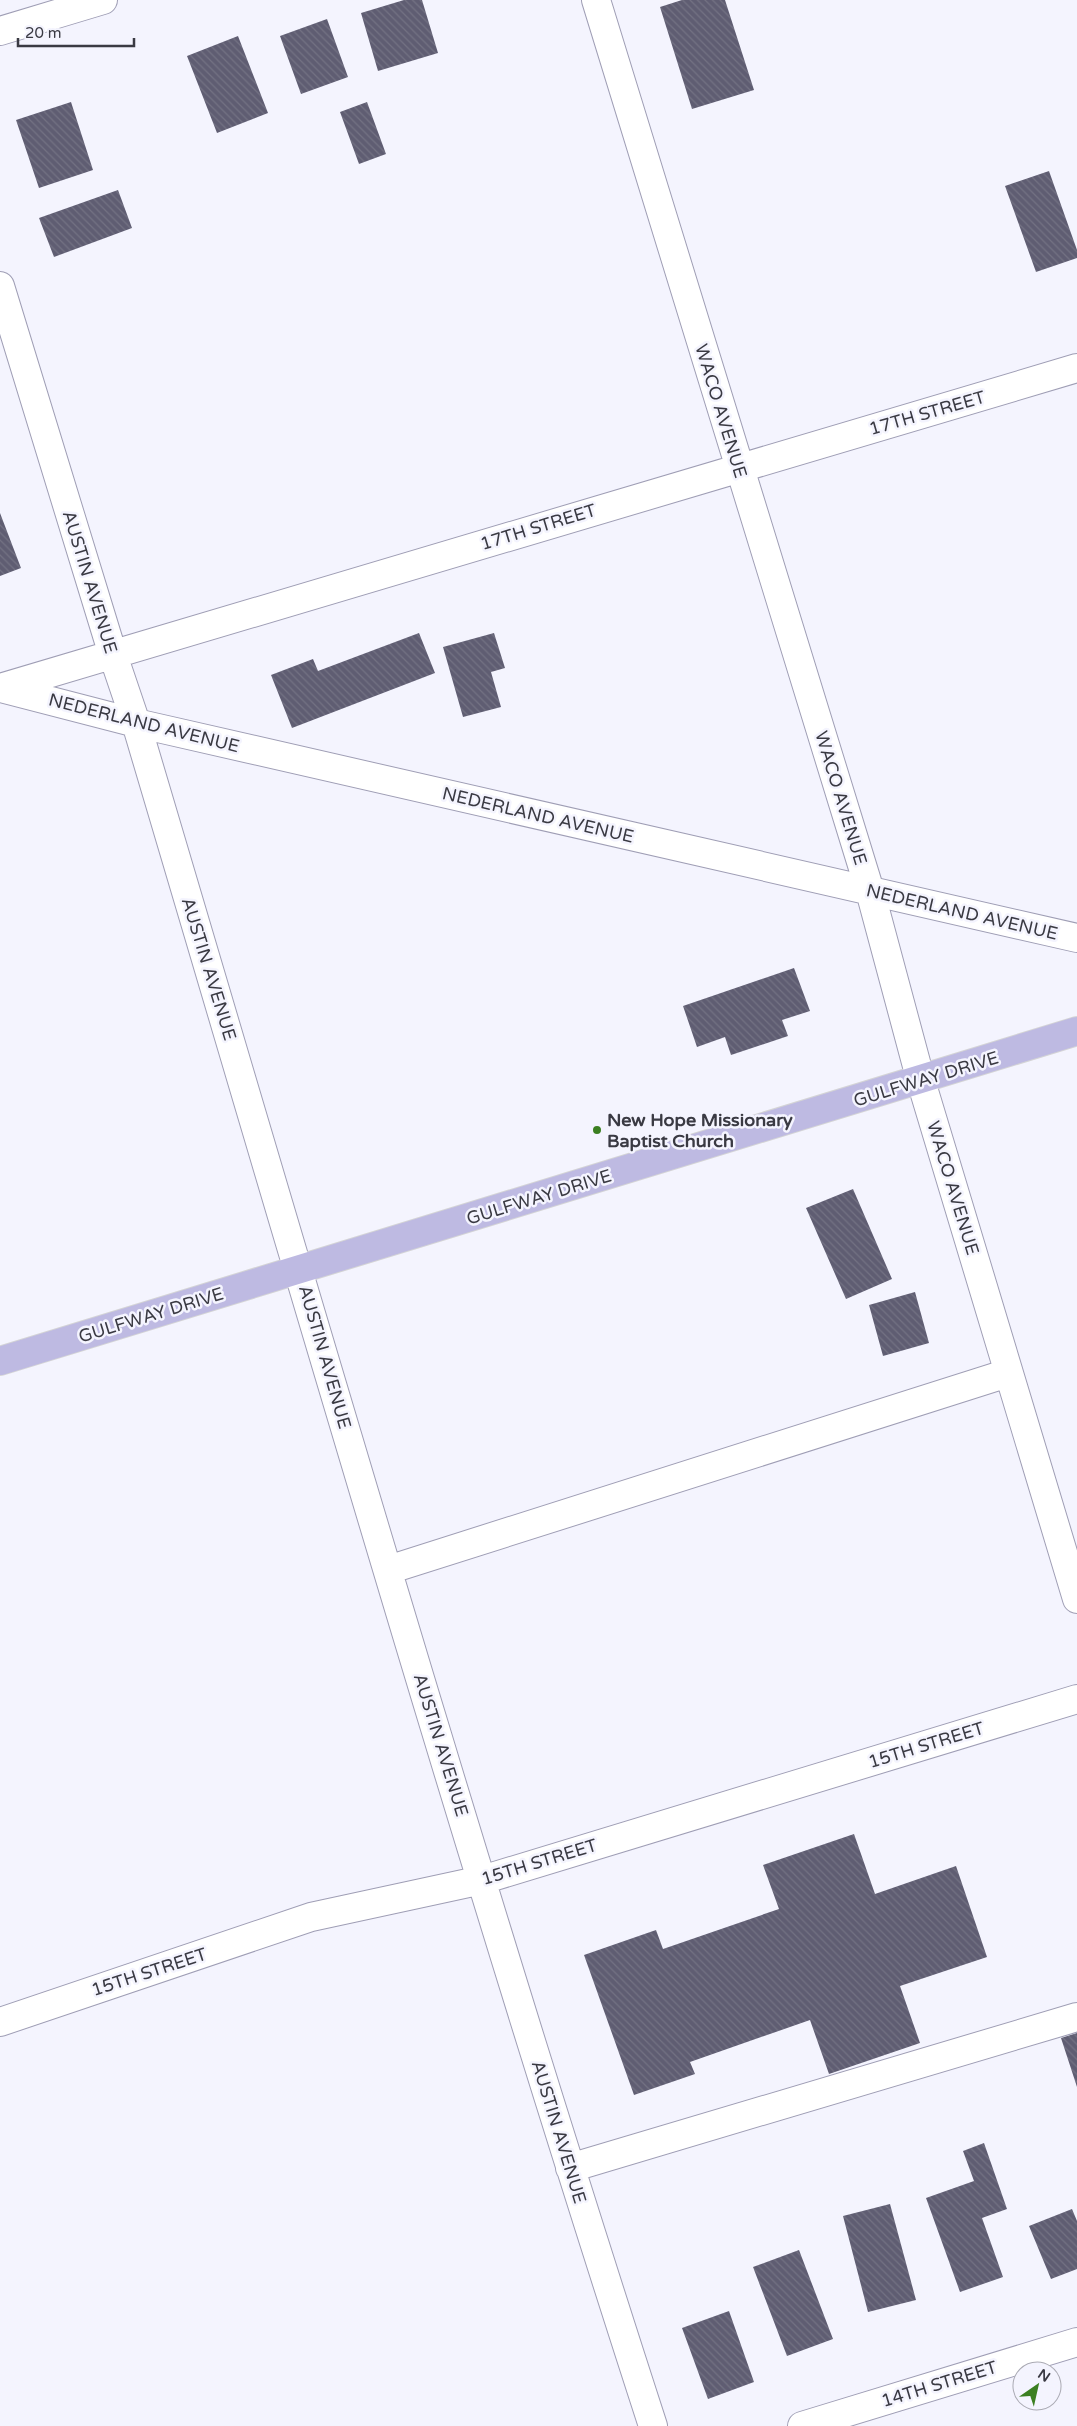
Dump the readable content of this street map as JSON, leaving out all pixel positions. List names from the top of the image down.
{
  "streets": {
    "main road": ["GULFWAY DRIVE"],
    "street": [
      "WACO AVENUE",
      "17TH STREET",
      "AUSTIN AVENUE",
      "NEDERLAND AVENUE",
      "15TH STREET",
      "14TH STREET"
    ]
  },
  "crossings": [
    ["WACO AVENUE", "17TH STREET"],
    ["WACO AVENUE", "NEDERLAND AVENUE"],
    ["WACO AVENUE", "GULFWAY DRIVE"],
    ["17TH STREET", "AUSTIN AVENUE"],
    ["17TH STREET", "NEDERLAND AVENUE"],
    ["AUSTIN AVENUE", "NEDERLAND AVENUE"],
    ["AUSTIN AVENUE", "GULFWAY DRIVE"],
    ["AUSTIN AVENUE", "15TH STREET"]
  ],
  "places": ["New Hope Missionary Baptist Church"],
  "scale_bar": "20 m",
  "north": "top right"
}
